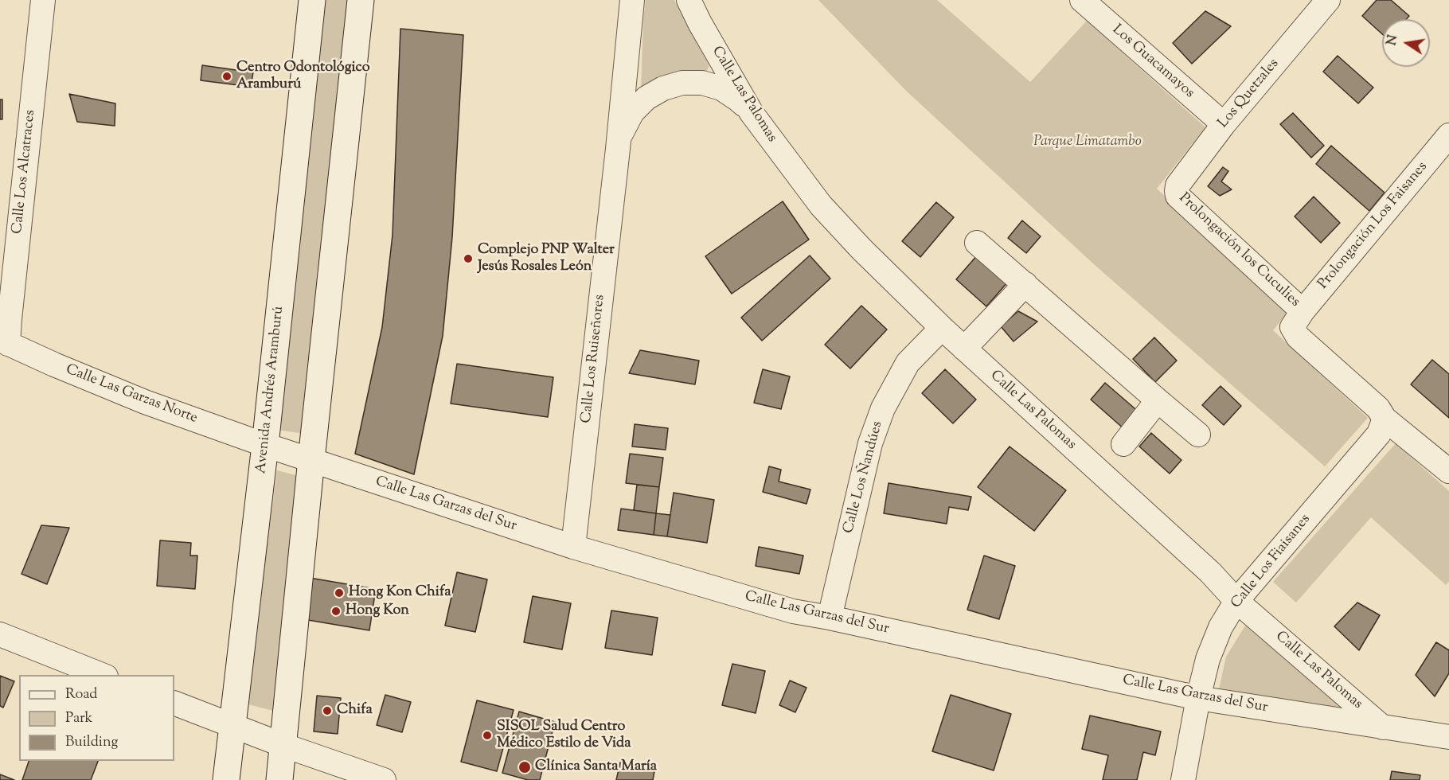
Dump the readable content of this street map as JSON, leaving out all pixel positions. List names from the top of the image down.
{
  "streets": {
    "main road": ["Avenida Andrés Aramburú"],
    "street": [
      "Los Guacamayos",
      "Los Quetzales",
      "Calle Las Palomas",
      "Calle Los Alcatraces",
      "Prolongación Los Faisanes",
      "Prolongación los Cuculies",
      "Calle Los Ruiseñores",
      "Calle Las Garzas Norte",
      "Calle Los Ñandúes",
      "Calle Las Garzas del Sur",
      "Calle Los Fiaisanes"
    ]
  },
  "crossings": [
    ["Los Guacamayos", "Los Quetzales"],
    ["Los Quetzales", "Prolongación los Cuculies"],
    ["Calle Las Palomas", "Calle Los Ñandúes"],
    ["Calle Las Palomas", "Calle Las Garzas del Sur"],
    ["Calle Las Palomas", "Calle Los Fiaisanes"],
    ["Calle Los Alcatraces", "Calle Las Garzas Norte"],
    ["Prolongación Los Faisanes", "Prolongación los Cuculies"],
    ["Prolongación Los Faisanes", "Calle Los Fiaisanes"],
    ["Calle Los Ruiseñores", "Calle Las Garzas del Sur"],
    ["Avenida Andrés Aramburú", "Calle Las Garzas Norte"],
    ["Avenida Andrés Aramburú", "Calle Las Garzas del Sur"],
    ["Calle Las Garzas Norte", "Calle Las Garzas del Sur"],
    ["Calle Los Ñandúes", "Calle Las Garzas del Sur"],
    ["Calle Las Garzas del Sur", "Calle Los Fiaisanes"]
  ],
  "parks": ["Parque Limatambo"],
  "places": [
    "Centro Odontológico Aramburú",
    "Complejo PNP Walter Jesús Rosales León",
    "Hong Kon Chifa",
    "Hong Kon",
    "Chifa",
    "SISOL Salud Centro Médico Estilo de Vida",
    "Clínica Santa María"
  ],
  "legend": ["Road", "Park", "Building"],
  "north": "left"
}
